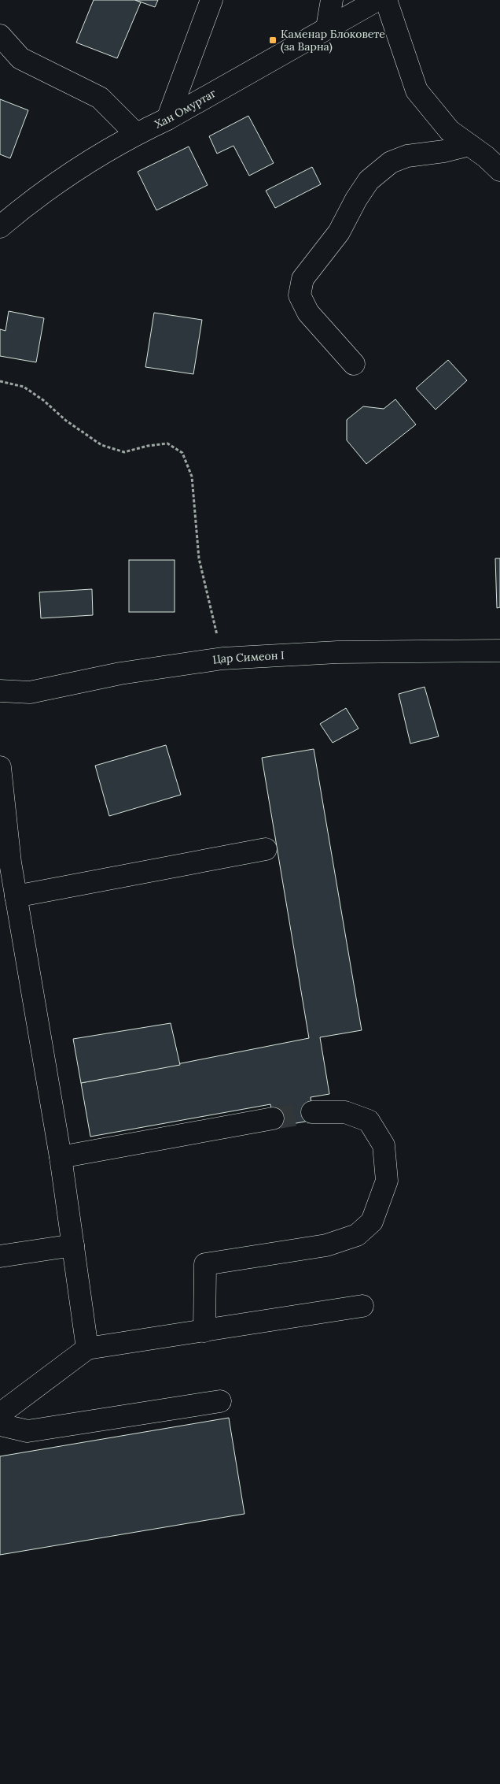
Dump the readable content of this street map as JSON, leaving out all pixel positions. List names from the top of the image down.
{
  "streets": {
    "street": ["Хан Омуртаг", "Цар Симеон I"]
  },
  "places": {
    "transit": ["Каменар Блоковете (за Варна)"]
  }
}
